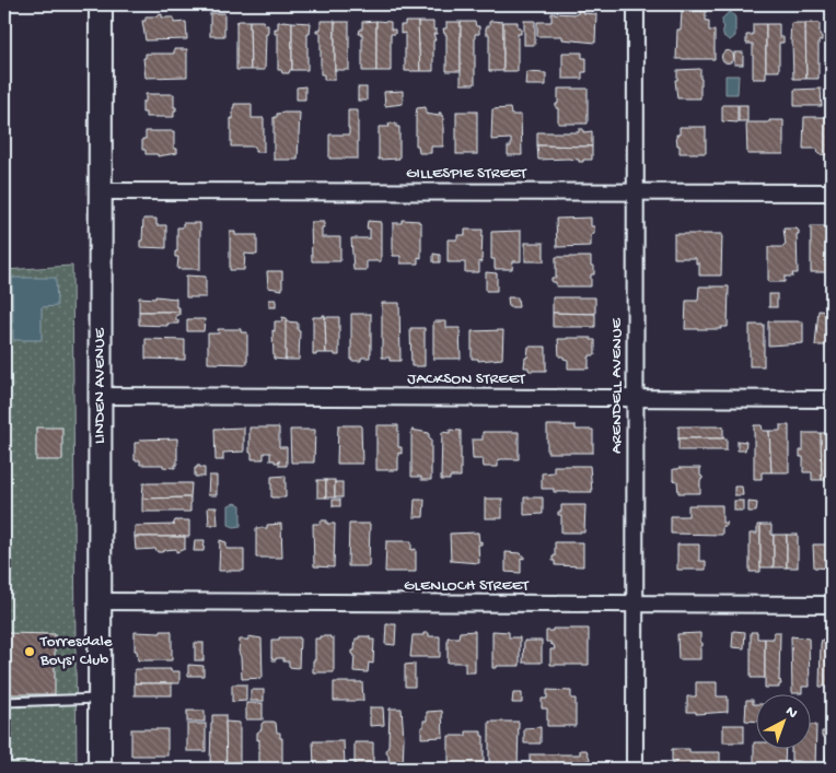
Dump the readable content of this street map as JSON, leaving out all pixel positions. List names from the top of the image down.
{
  "streets": {
    "street": [
      "GILLESPIE STREET",
      "JACKSON STREET",
      "LINDEN AVENUE",
      "ARENDELL AVENUE",
      "GLENLOCH STREET"
    ]
  },
  "crossings": [
    ["GILLESPIE STREET", "LINDEN AVENUE"],
    ["GILLESPIE STREET", "ARENDELL AVENUE"],
    ["JACKSON STREET", "LINDEN AVENUE"],
    ["JACKSON STREET", "ARENDELL AVENUE"],
    ["LINDEN AVENUE", "GLENLOCH STREET"],
    ["ARENDELL AVENUE", "GLENLOCH STREET"]
  ],
  "places": ["Torresdale Boys' Club"],
  "north": "top right"
}
